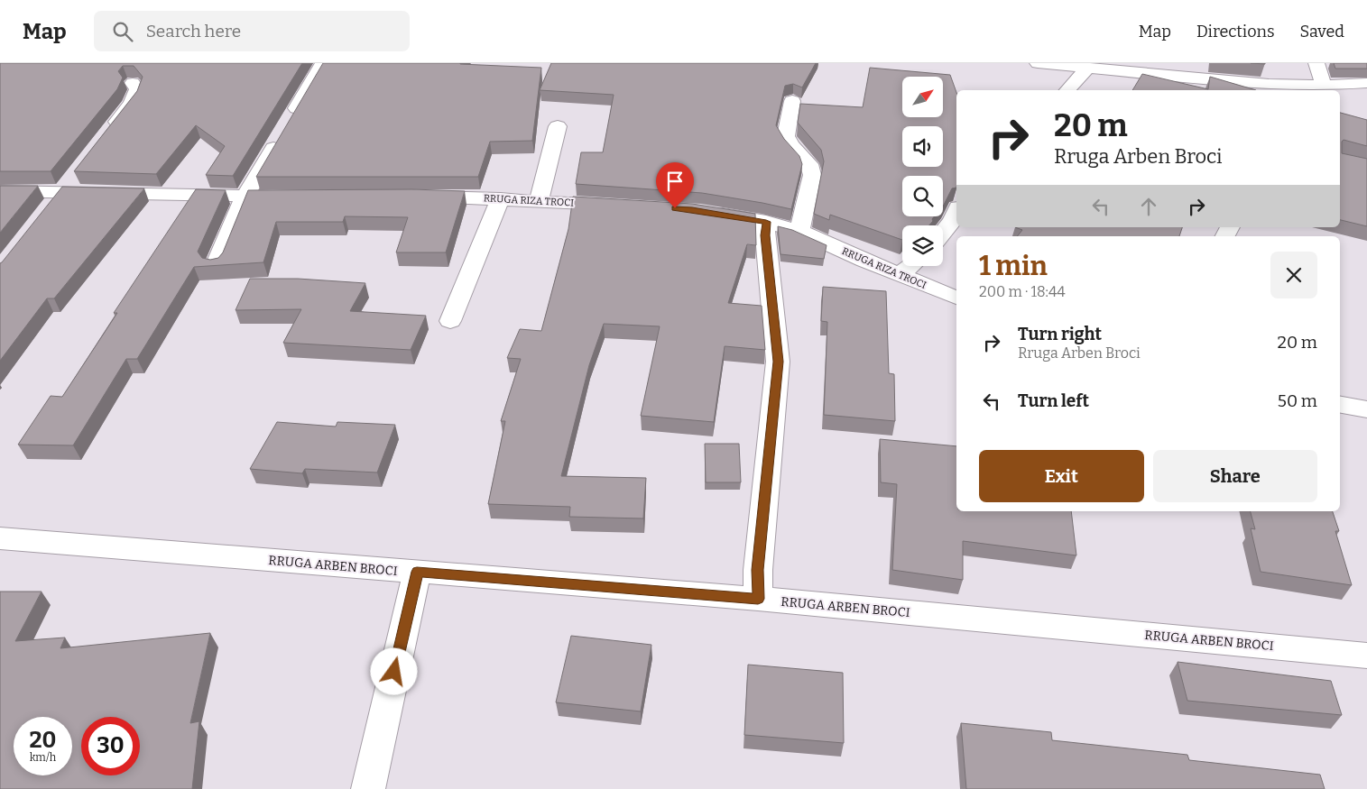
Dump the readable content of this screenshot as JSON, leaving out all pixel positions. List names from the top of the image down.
{
  "streets": {
    "street": ["RRUGA RIZA TROCI", "RRUGA ARBEN BROCI"]
  },
  "north": "top right",
  "page": {
    "header": "Map",
    "search": "Search here",
    "nav": ["Map", "Directions", "Saved"],
    "turn": ["20 m", "Rruga Arben Broci"],
    "heading": ["1 min", "200 m · 18:44"],
    "list": [
      {
        "name": "Turn right",
        "note": "Rruga Arben Broci",
        "value": "20 m"
      },
      {
        "name": "Turn left",
        "value": "50 m"
      }
    ],
    "buttons": ["Exit", "Share"],
    "speed": "20 km/h",
    "limit": "30"
  }
}
